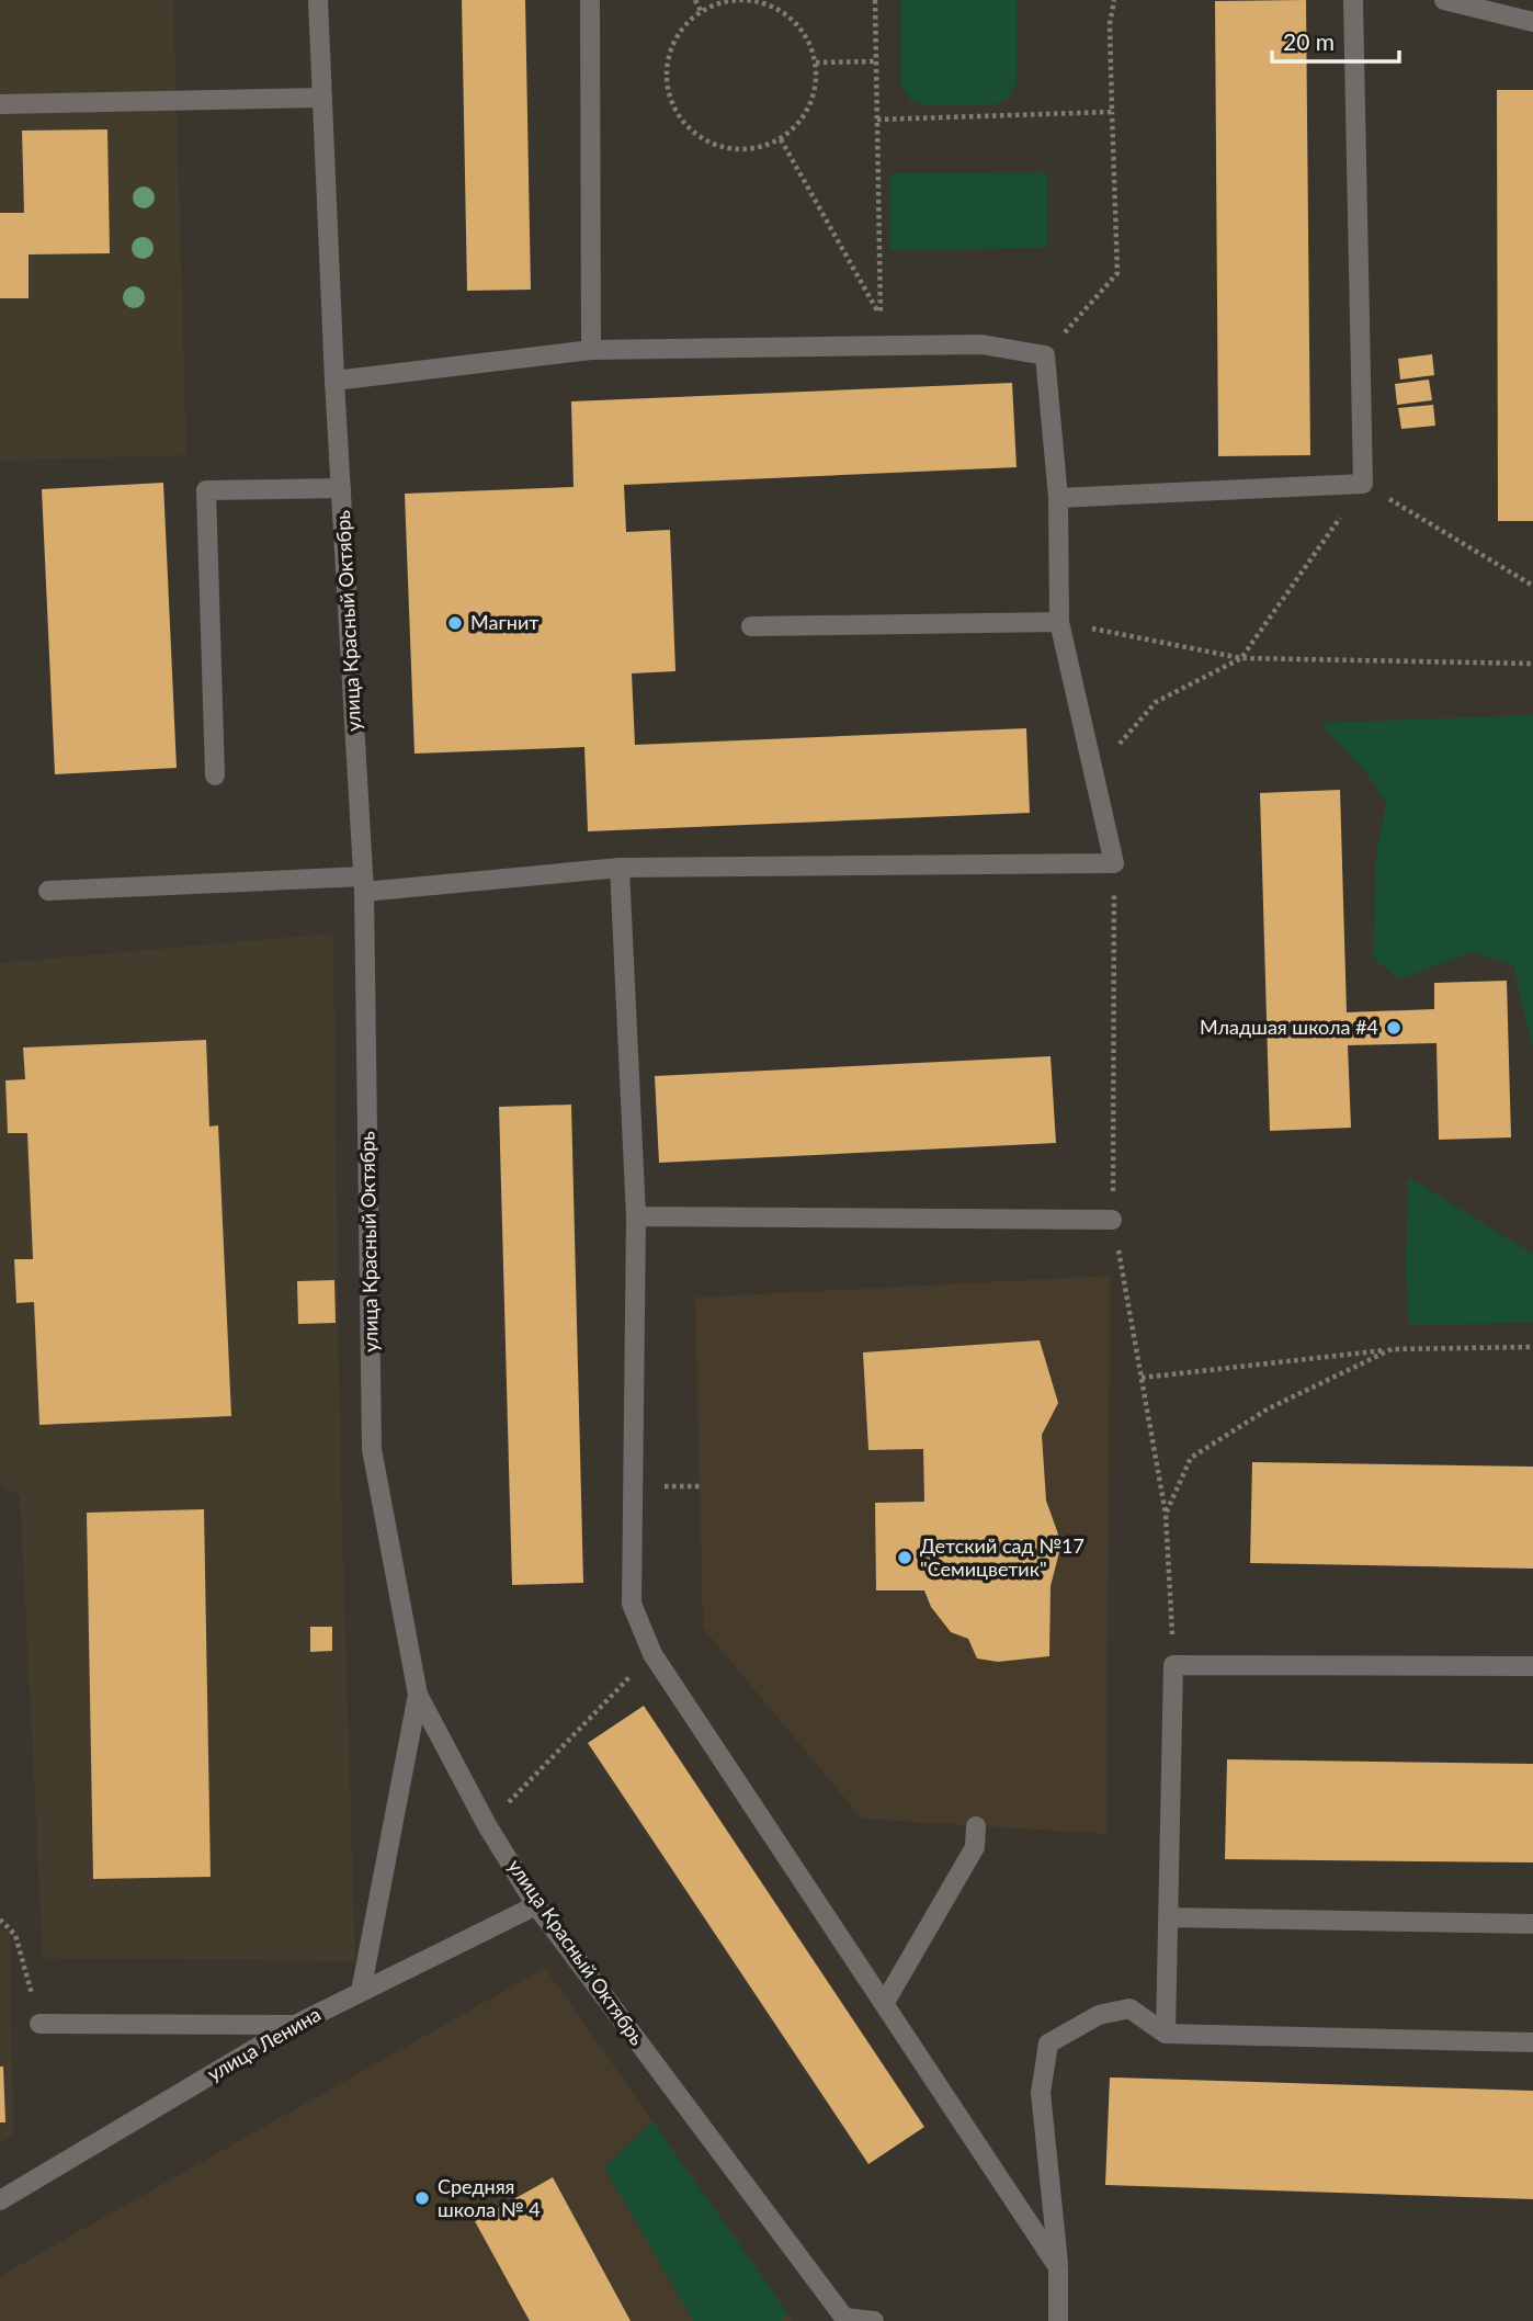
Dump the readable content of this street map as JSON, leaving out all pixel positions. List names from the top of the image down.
{
  "streets": {
    "street": ["улица Красный Октябрь", "улица Ленина"]
  },
  "crossings": [
    ["улица Красный Октябрь", "улица Ленина"]
  ],
  "places": [
    "Магнит",
    "Младшая школа #4",
    "Детский сад №17 \"Семицветик\"",
    "Средняя школа № 4"
  ],
  "scale_bar": "20 m"
}
